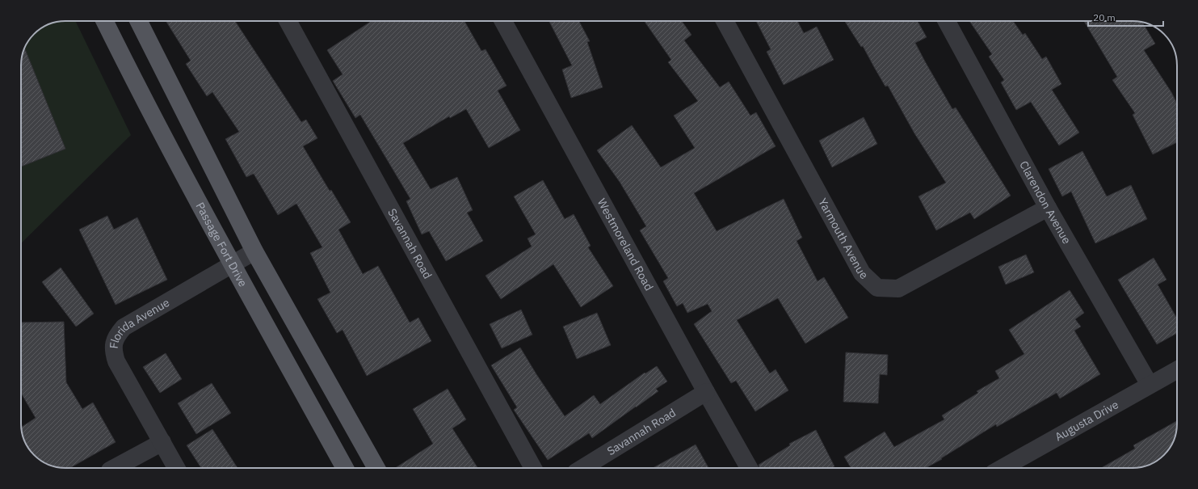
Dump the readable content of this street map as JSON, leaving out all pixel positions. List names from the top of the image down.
{
  "streets": {
    "main road": ["Passage Fort Drive"],
    "street": [
      "Clarendon Avenue",
      "Yarmouth Avenue",
      "Savannah Road",
      "Westmoreland Road",
      "Florida Avenue",
      "Augusta Drive"
    ]
  },
  "crossings": [
    ["Clarendon Avenue", "Yarmouth Avenue"],
    ["Clarendon Avenue", "Augusta Drive"],
    ["Passage Fort Drive", "Florida Avenue"],
    ["Savannah Road", "Westmoreland Road"]
  ],
  "scale_bar": "20 m"
}
